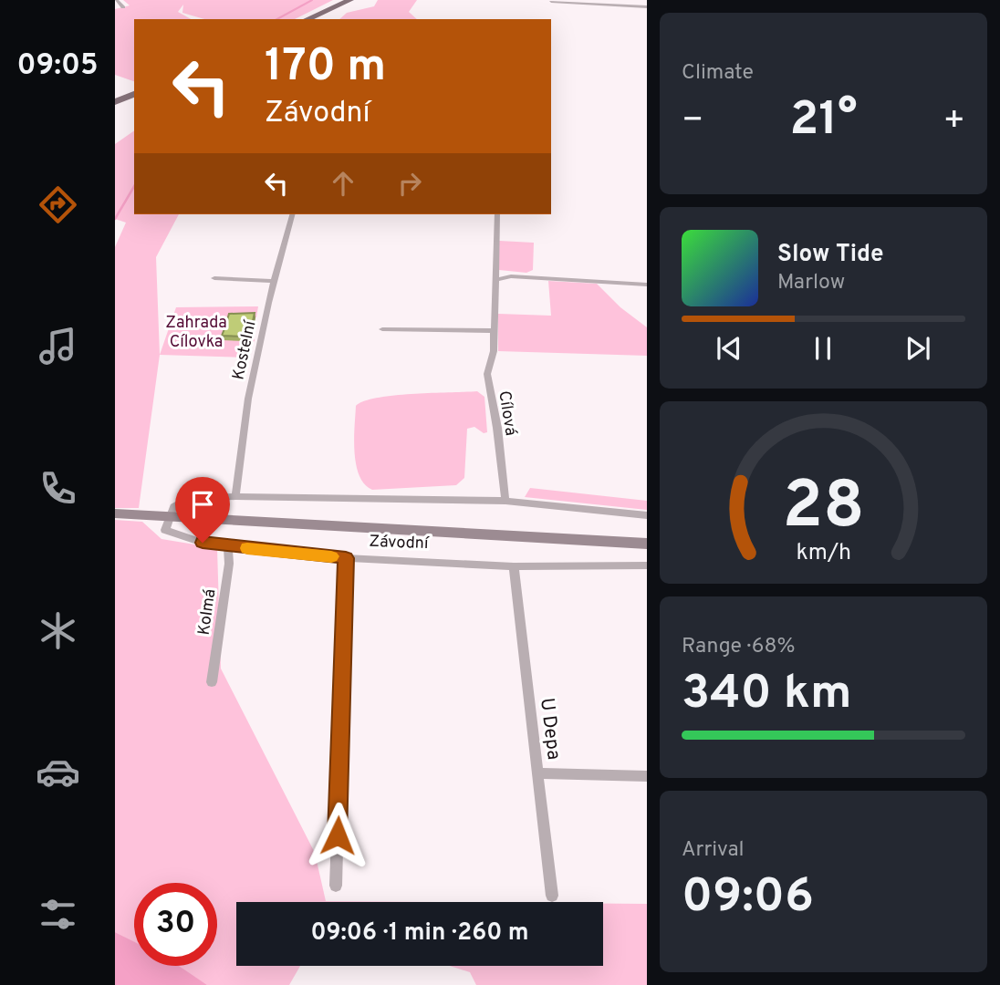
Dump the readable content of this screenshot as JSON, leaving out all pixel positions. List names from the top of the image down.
{
  "streets": {
    "main road": ["Závodní"],
    "street": [
      "Kostelní",
      "Cílová",
      "Kolmá",
      "U Depa"
    ]
  },
  "crossings": [
    ["Závodní", "Kolmá"],
    ["Závodní", "U Depa"]
  ],
  "parks": ["Zahrada Cílovka"],
  "page": {
    "tabs": "09:05",
    "tile": [
      "Climate",
      ["Range · 68%", "340 km"],
      ["Arrival", "09:06"]
    ],
    "turn": ["170 m", "Závodní"],
    "heat": ["−", "21°", "+"],
    "song": ["Slow Tide", "Marlow"],
    "limit": "30",
    "trip": "09:06 · 1 min · 260 m",
    "gauge": ["28", "km/h"]
  }
}
